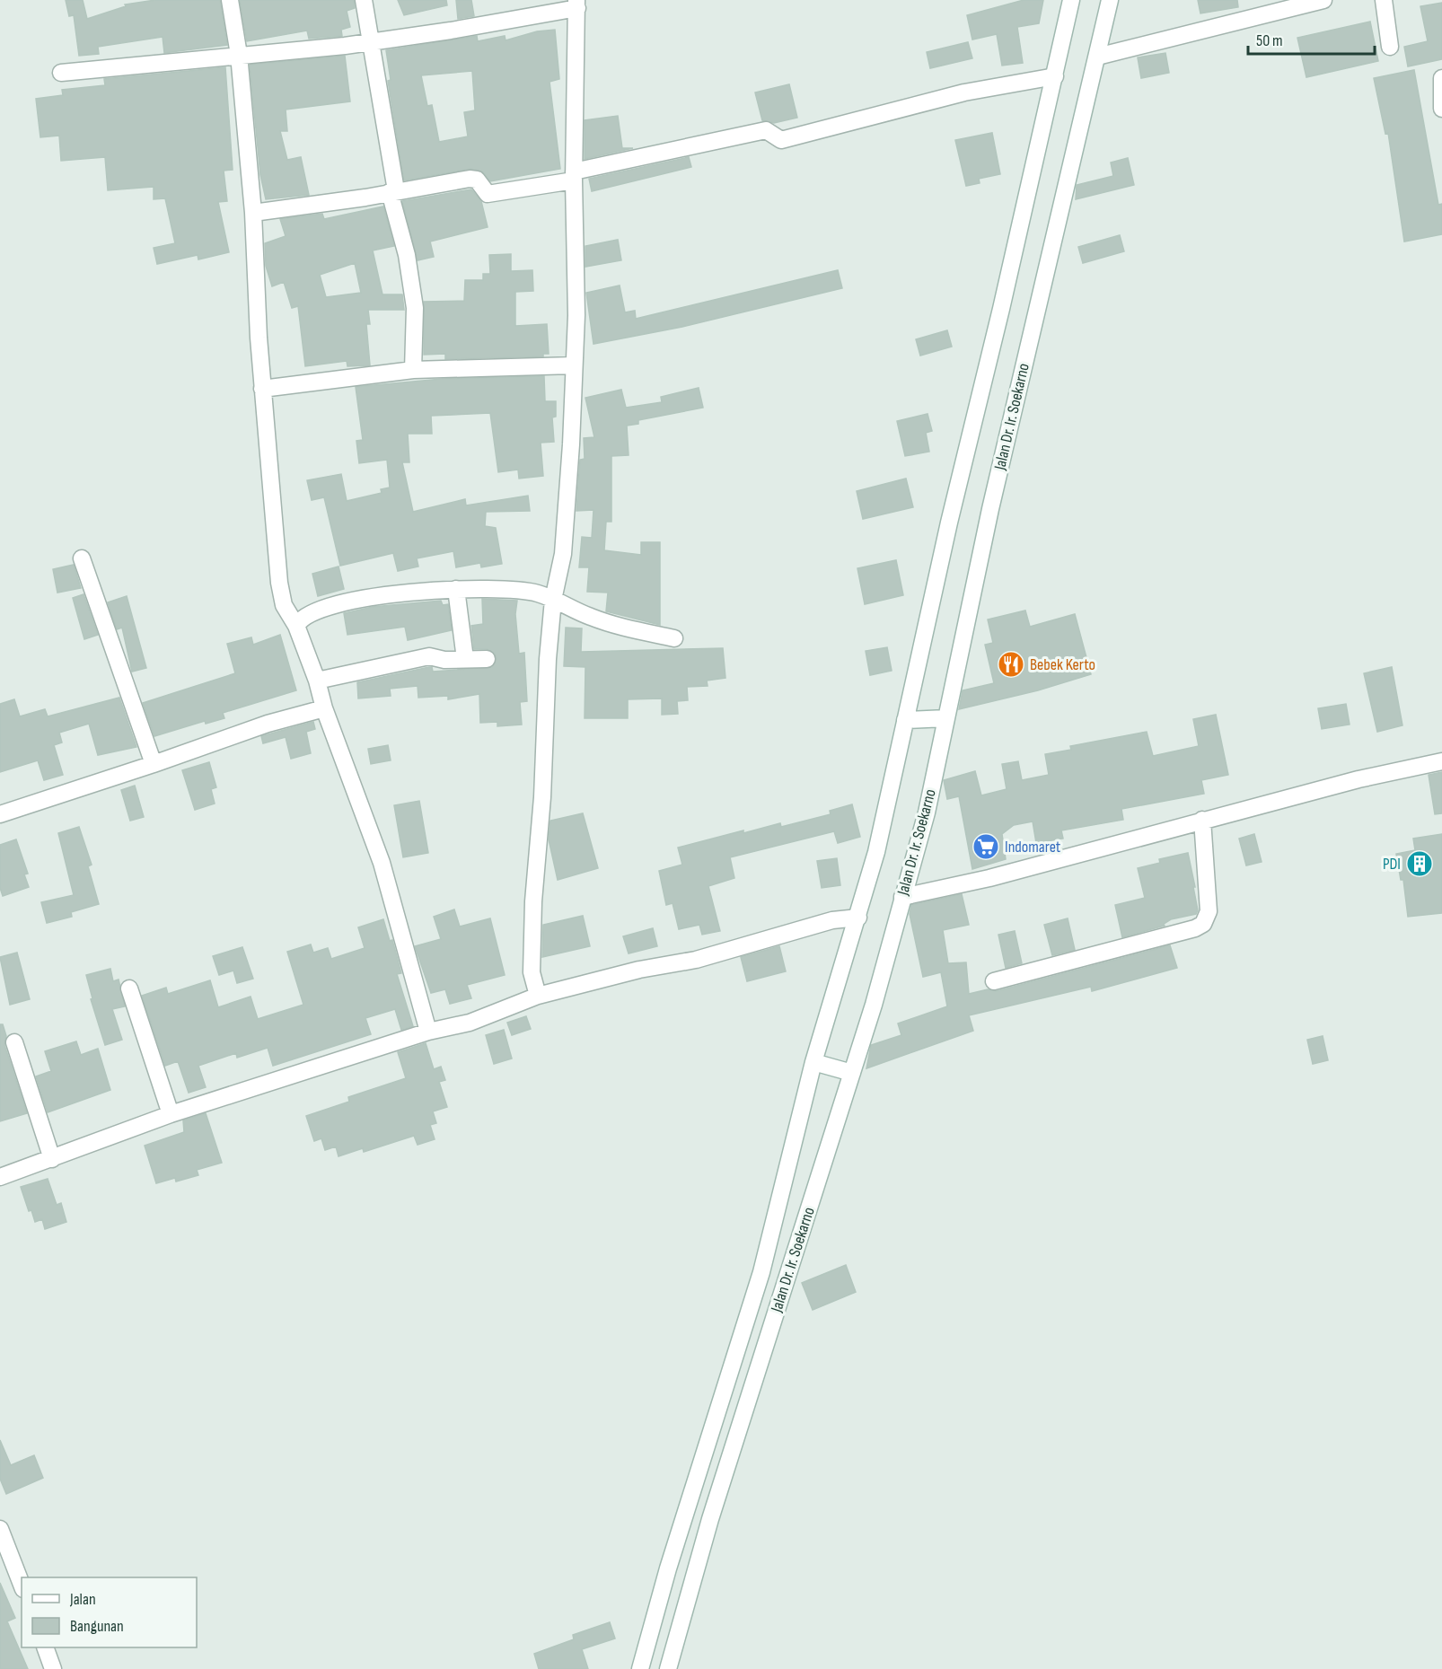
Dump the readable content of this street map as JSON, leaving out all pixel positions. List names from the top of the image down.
{
  "streets": {
    "street": ["Jalan Dr. Ir. Soekarno"]
  },
  "places": {
    "restaurant": ["Bebek Kerto"],
    "supermarket": ["Indomaret"],
    "building": ["PDI"]
  },
  "legend": ["Jalan", "Bangunan"],
  "scale_bar": "50 m"
}
